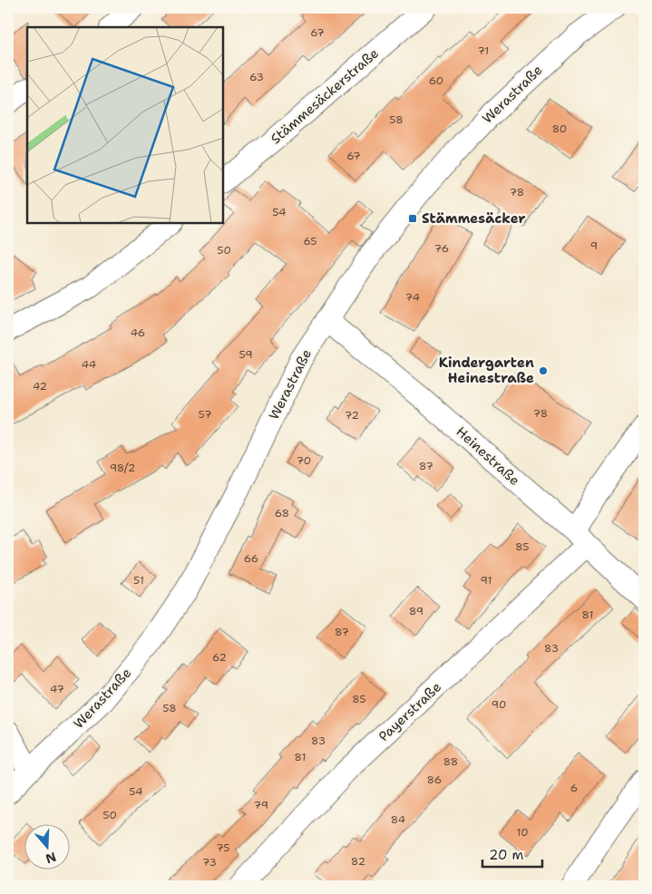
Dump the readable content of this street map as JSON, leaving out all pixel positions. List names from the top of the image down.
{
  "streets": {
    "street": [
      "Werastraße",
      "Stämmesäckerstraße",
      "Heinestraße",
      "Payerstraße"
    ]
  },
  "crossings": [
    ["Werastraße", "Heinestraße"],
    ["Heinestraße", "Payerstraße"]
  ],
  "places": {
    "transit": ["Stämmesäcker"],
    "other": ["Kindergarten Heinestraße"]
  },
  "house_numbers": [
    "67",
    "71",
    "63",
    "60",
    "58",
    "80",
    "67",
    "78",
    "54",
    "65",
    "9",
    "76",
    "50",
    "74",
    "46",
    "59",
    "44",
    "42",
    "78",
    "57",
    "72",
    "70",
    "87",
    "98/2",
    "68",
    "85",
    "66",
    "51",
    "91",
    "89",
    "81",
    "87",
    "83",
    "62",
    "47",
    "85",
    "90",
    "58",
    "83",
    "81",
    "88",
    "86",
    "6",
    "54",
    "79",
    "50",
    "84",
    "10",
    "75",
    "82",
    "73"
  ],
  "scale_bar": "20 m",
  "north": "bottom"
}
